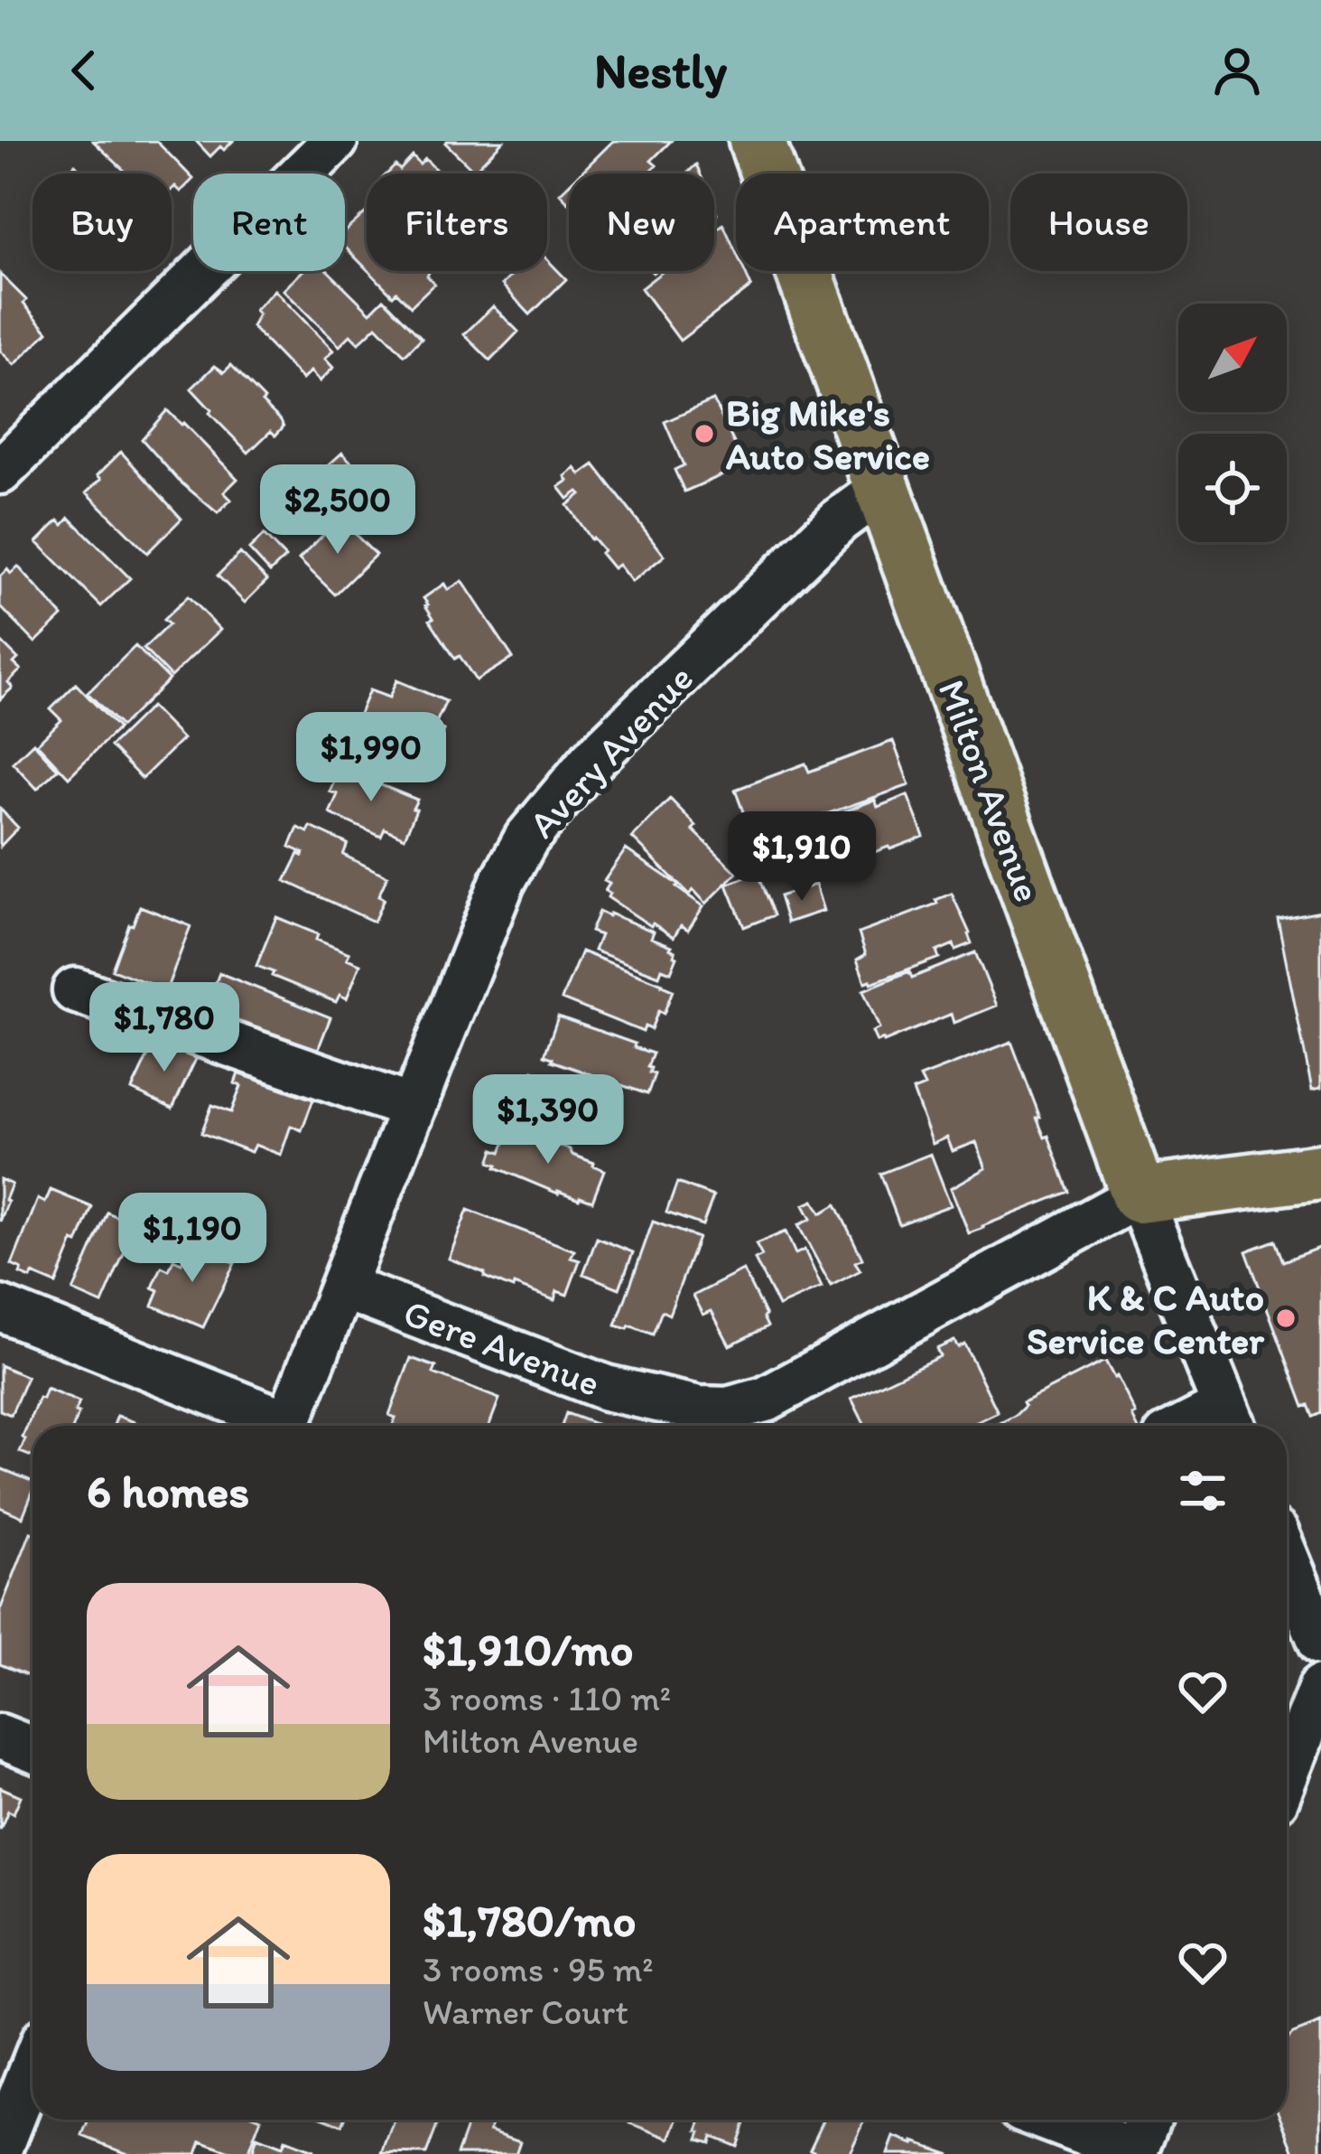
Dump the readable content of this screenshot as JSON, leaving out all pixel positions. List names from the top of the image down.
{
  "streets": {
    "main road": ["Milton Avenue"],
    "street": ["Avery Avenue", "Gere Avenue"]
  },
  "crossings": [
    ["Avery Avenue", "Milton Avenue"],
    ["Avery Avenue", "Gere Avenue"],
    ["Milton Avenue", "Gere Avenue"]
  ],
  "places": ["Big Mike's Auto Service", "K & C Auto Service Center"],
  "north": "top right",
  "page": {
    "header": "Nestly",
    "chip": [
      "Buy",
      "Rent",
      "Filters",
      "New",
      "Apartment",
      "House"
    ],
    "price": [
      "$2,500",
      "$1,990",
      "$1,910",
      "$1,780",
      "$1,390",
      "$1,190"
    ],
    "heading": "6 homes",
    "list": [
      {
        "name": "$1,910/mo",
        "note": "3 rooms · 110 m² · Milton Avenue"
      },
      {
        "name": "$1,780/mo",
        "note": "3 rooms · 95 m² · Warner Court"
      }
    ]
  }
}
